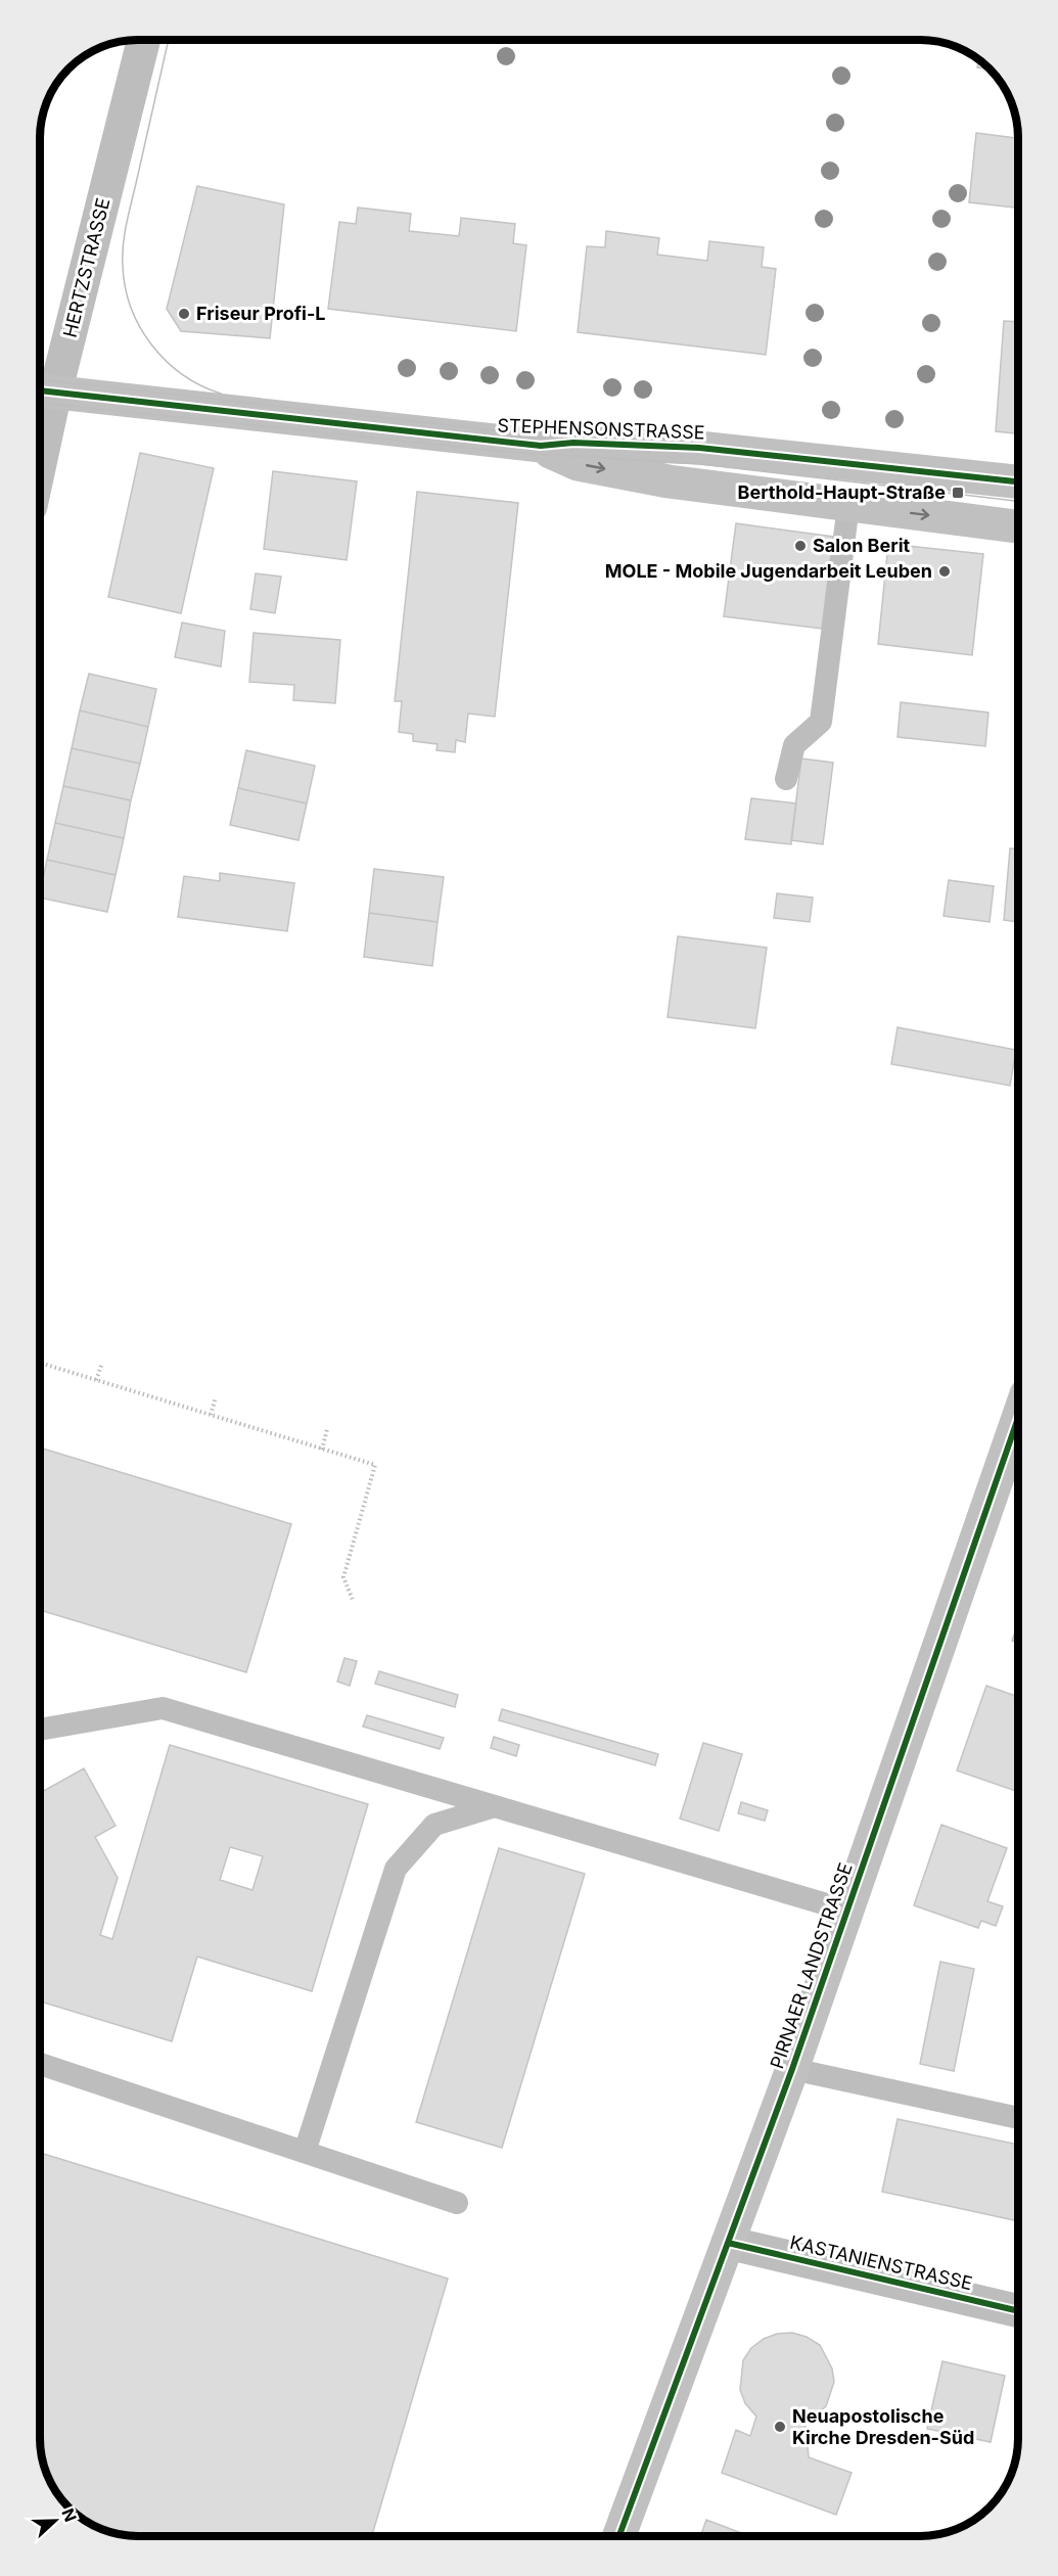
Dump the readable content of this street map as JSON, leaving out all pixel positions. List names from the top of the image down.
{
  "streets": {
    "street": [
      "HERTZSTRASSE",
      "STEPHENSONSTRASSE",
      "PIRNAER LANDSTRASSE",
      "KASTANIENSTRASSE"
    ]
  },
  "crossings": [
    ["HERTZSTRASSE", "STEPHENSONSTRASSE"],
    ["PIRNAER LANDSTRASSE", "KASTANIENSTRASSE"]
  ],
  "places": {
    "other": [
      "Friseur Profi-L",
      "Salon Berit",
      "MOLE - Mobile Jugendarbeit Leuben",
      "Neuapostolische Kirche Dresden-Süd"
    ],
    "transit": ["Berthold-Haupt-Straße"]
  },
  "north": "right"
}
